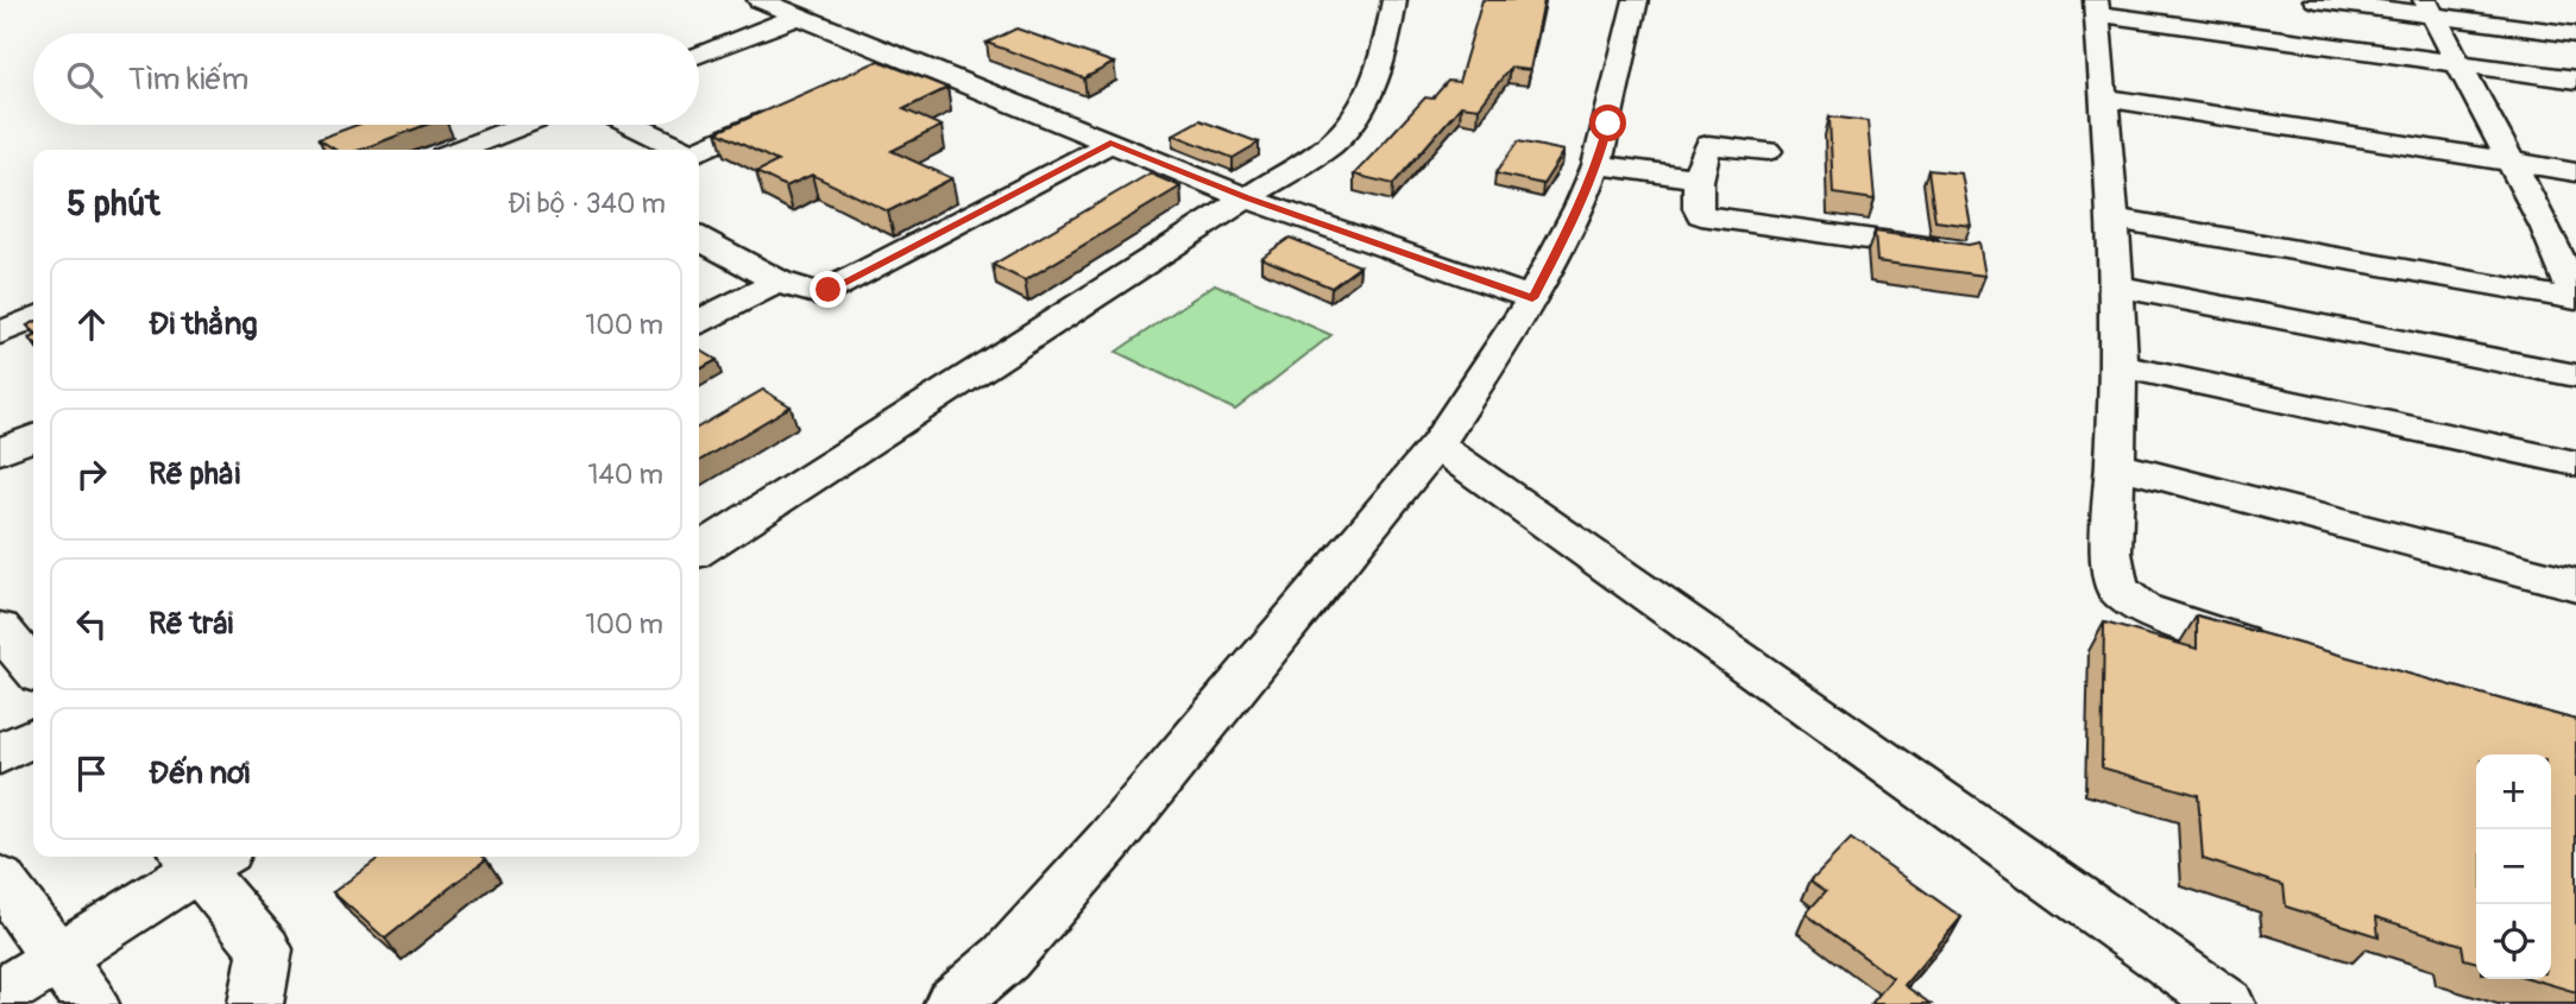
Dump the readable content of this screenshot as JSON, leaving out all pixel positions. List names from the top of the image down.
{
  "page": {
    "search": "Tìm kiếm",
    "heading": ["5 phút", "Đi bộ · 340 m"],
    "list": [
      ["Đi thẳng", "100 m"],
      ["Rẽ phải", "140 m"],
      ["Rẽ trái", "100 m"],
      "Đến nơi"
    ],
    "map_buttons": ["+", "−"]
  }
}
